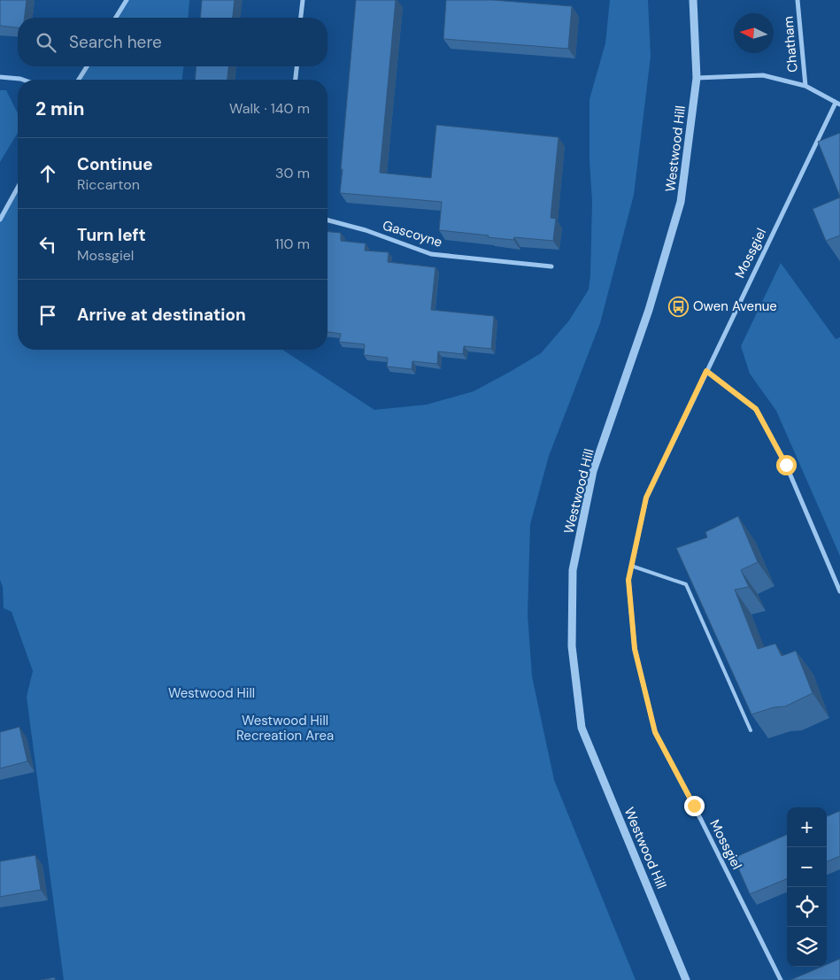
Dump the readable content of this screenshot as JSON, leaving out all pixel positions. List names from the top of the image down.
{
  "streets": {
    "street": [
      "Chatham",
      "Westwood Hill",
      "Gascoyne",
      "Mossgiel"
    ]
  },
  "parks": ["Westwood Hill", "Westwood Hill Recreation Area"],
  "places": {
    "bus stop": ["Owen Avenue"]
  },
  "north": "left",
  "page": {
    "search": "Search here",
    "heading": ["2 min", "Walk · 140 m"],
    "list": [
      ["Continue", "Riccarton", "30 m"],
      ["Turn left", "Mossgiel", "110 m"],
      "Arrive at destination"
    ],
    "map_buttons": ["+", "−"]
  }
}
